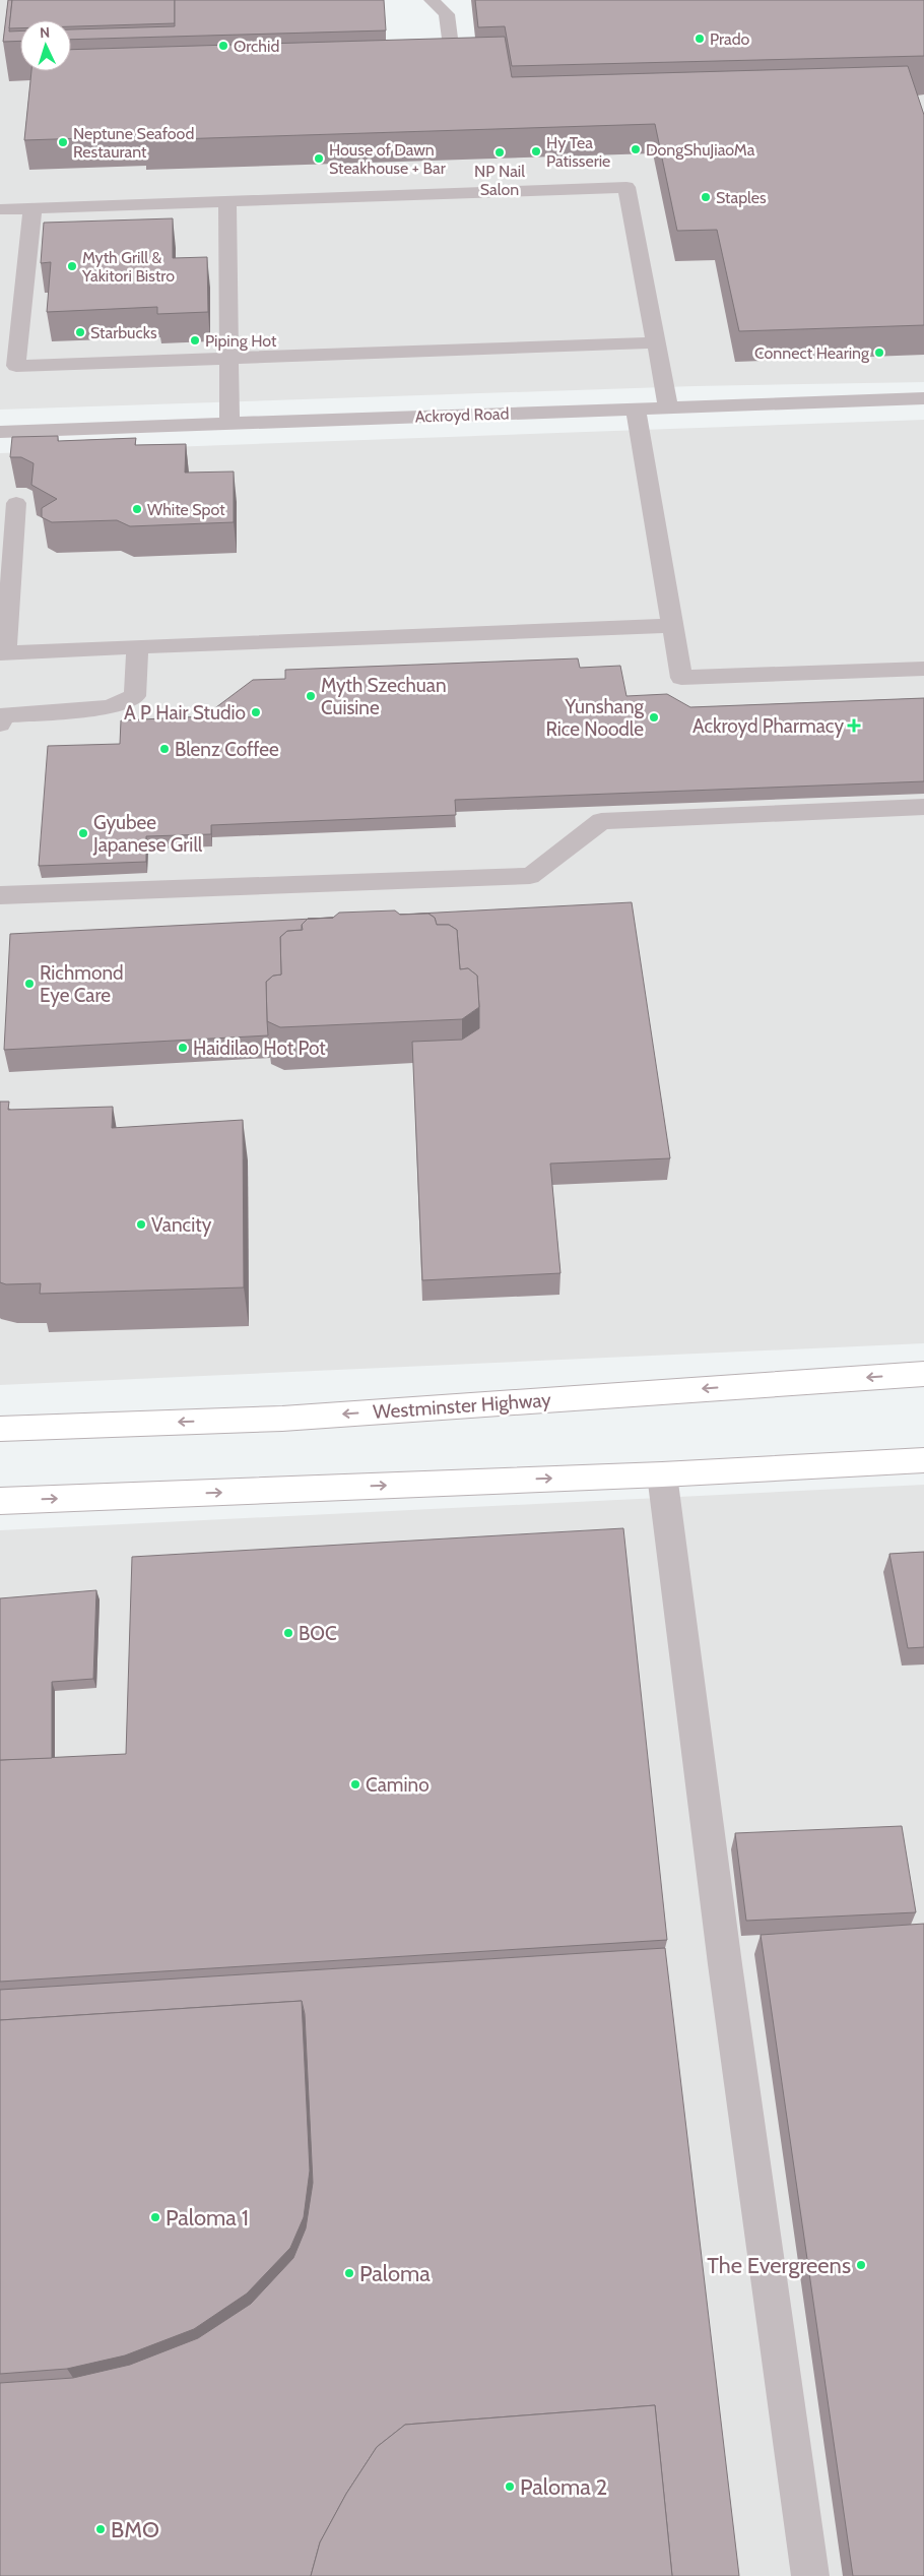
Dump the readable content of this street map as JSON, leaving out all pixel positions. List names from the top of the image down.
{
  "streets": {
    "main road": ["Westminster Highway"],
    "street": ["Ackroyd Road"]
  },
  "places": {
    "other": [
      "Prado",
      "Orchid",
      "Neptune Seafood Restaurant",
      "DongShuJiaoMa",
      "Hy Tea Patisserie",
      "NP Nail Salon",
      "House of Dawn Steakhouse + Bar",
      "Staples",
      "Myth Grill & Yakitori Bistro",
      "Starbucks",
      "Piping Hot",
      "Connect Hearing",
      "White Spot",
      "Myth Szechuan Cuisine",
      "A P Hair Studio",
      "Yunshang Rice Noodle",
      "Blenz Coffee",
      "Gyubee Japanese Grill",
      "Richmond Eye Care",
      "Haidilao Hot Pot",
      "Vancity",
      "BOC",
      "Camino",
      "Paloma 1",
      "The Evergreens",
      "Paloma",
      "Paloma 2",
      "BMO"
    ],
    "health": ["Ackroyd Pharmacy"]
  },
  "north": "top"
}
